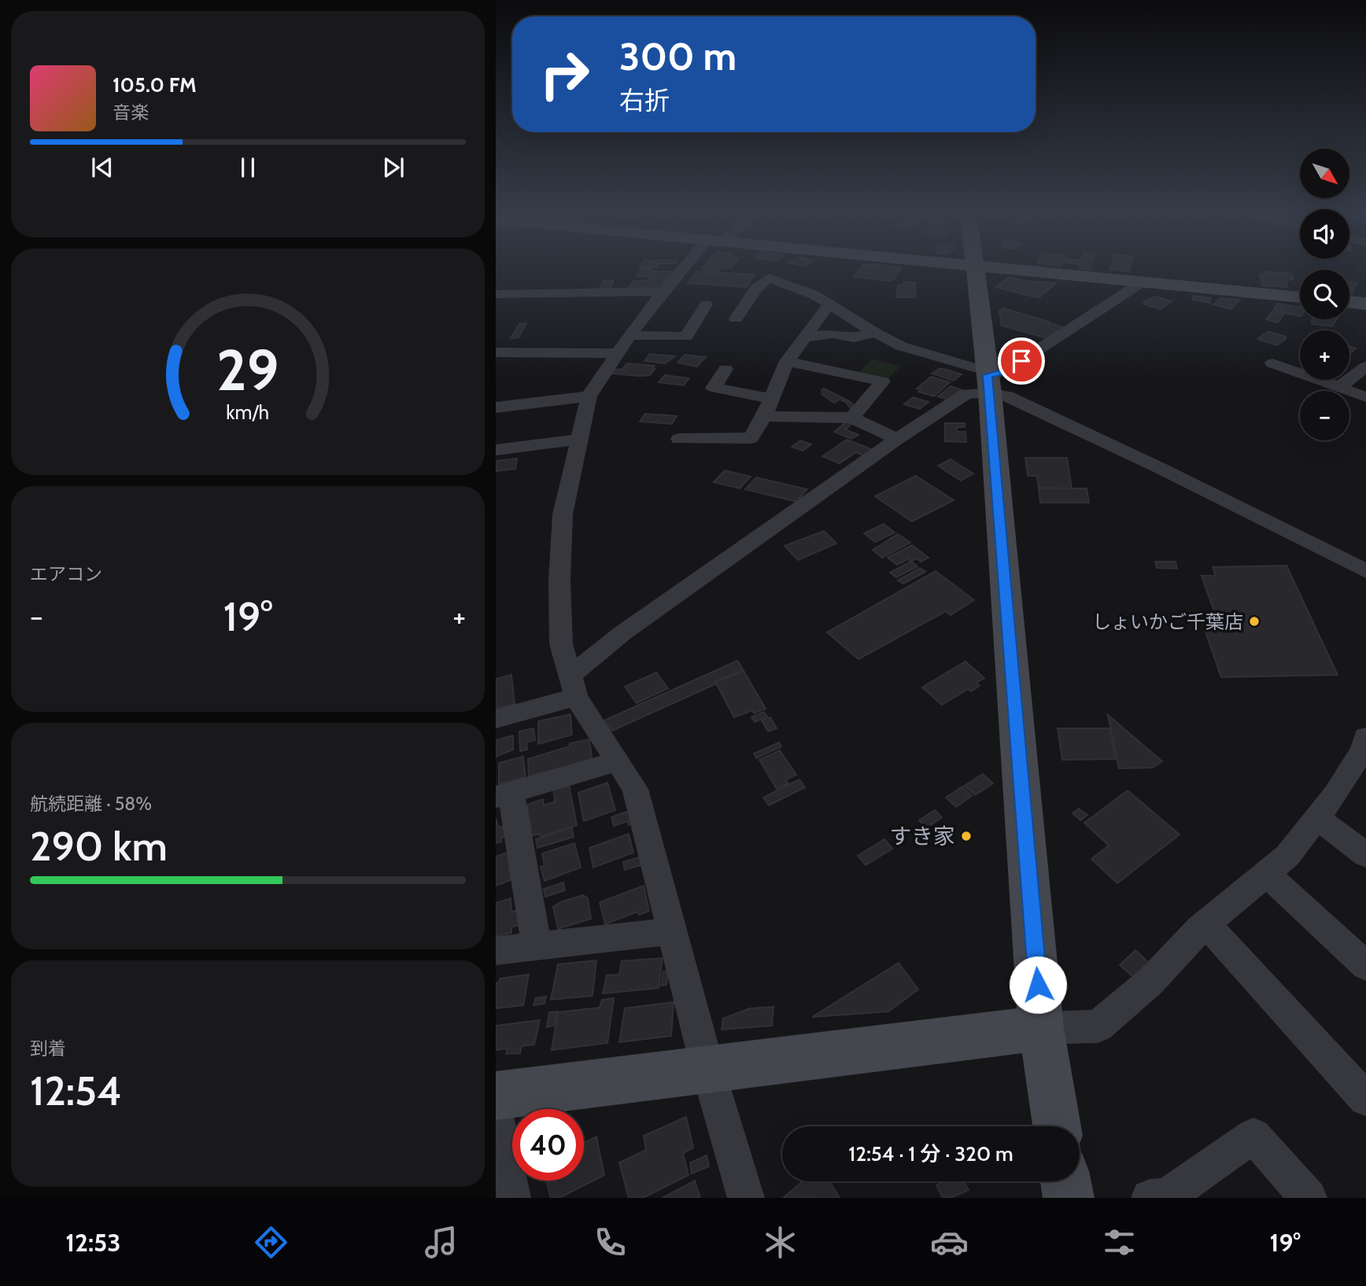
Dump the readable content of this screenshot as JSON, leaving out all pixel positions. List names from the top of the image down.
{
  "places": ["しょいかご千葉店", "すき家"],
  "north": "bottom right",
  "page": {
    "turn": ["300 m", "右折"],
    "song": ["105.0 FM", "音楽"],
    "map_buttons": ["+", "−"],
    "tile": [
      "エアコン",
      ["航続距離 · 58%", "290 km"],
      ["到着", "12:54"]
    ],
    "heat": ["−", "19°", "+"],
    "limit": "40",
    "trip": "12:54 · 1 分 · 320 m",
    "tabs": ["12:53", "19°"],
    "gauge": ["29", "km/h"]
  }
}
